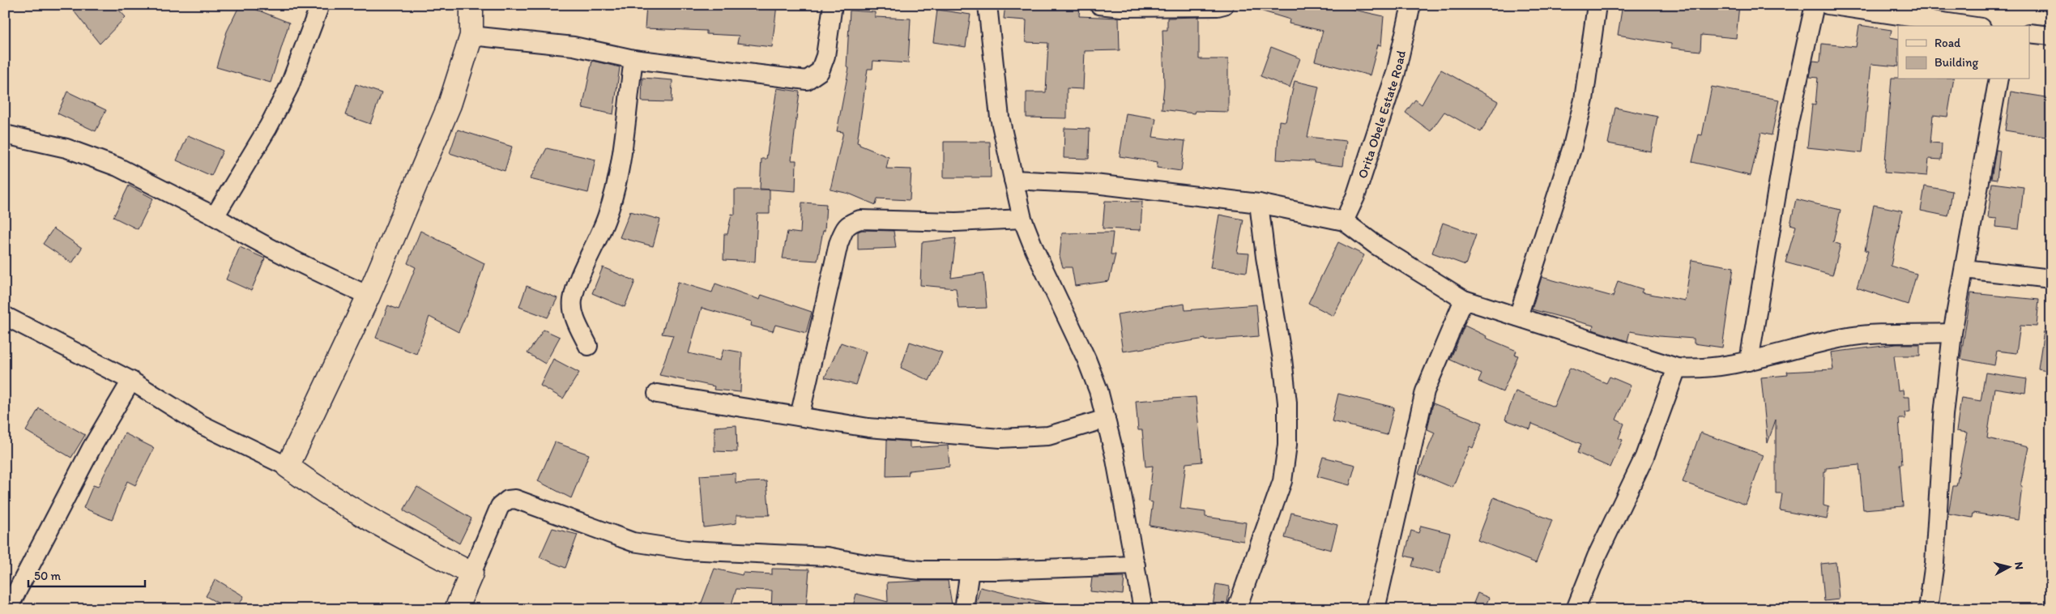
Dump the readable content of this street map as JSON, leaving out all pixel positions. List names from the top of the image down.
{
  "streets": {
    "street": ["Orita Obele Estate Road"]
  },
  "legend": ["Road", "Building"],
  "scale_bar": "50 m",
  "north": "right"
}
